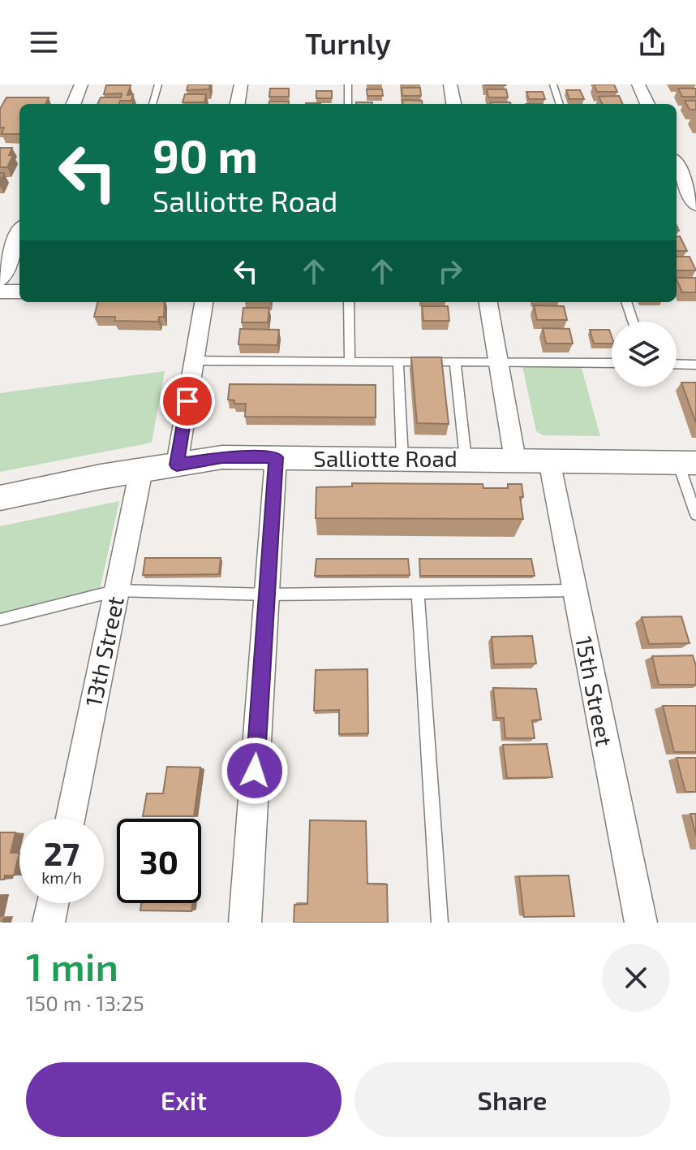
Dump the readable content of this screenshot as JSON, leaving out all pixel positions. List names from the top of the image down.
{
  "streets": {
    "street": ["Salliotte Road", "13th Street", "15th Street"]
  },
  "crossings": [
    ["Salliotte Road", "13th Street"],
    ["Salliotte Road", "15th Street"]
  ],
  "page": {
    "header": "Turnly",
    "turn": ["90 m", "Salliotte Road"],
    "speed": "27 km/h",
    "limit": "30",
    "heading": ["1 min", "150 m · 13:25"],
    "buttons": ["Exit", "Share"]
  }
}
